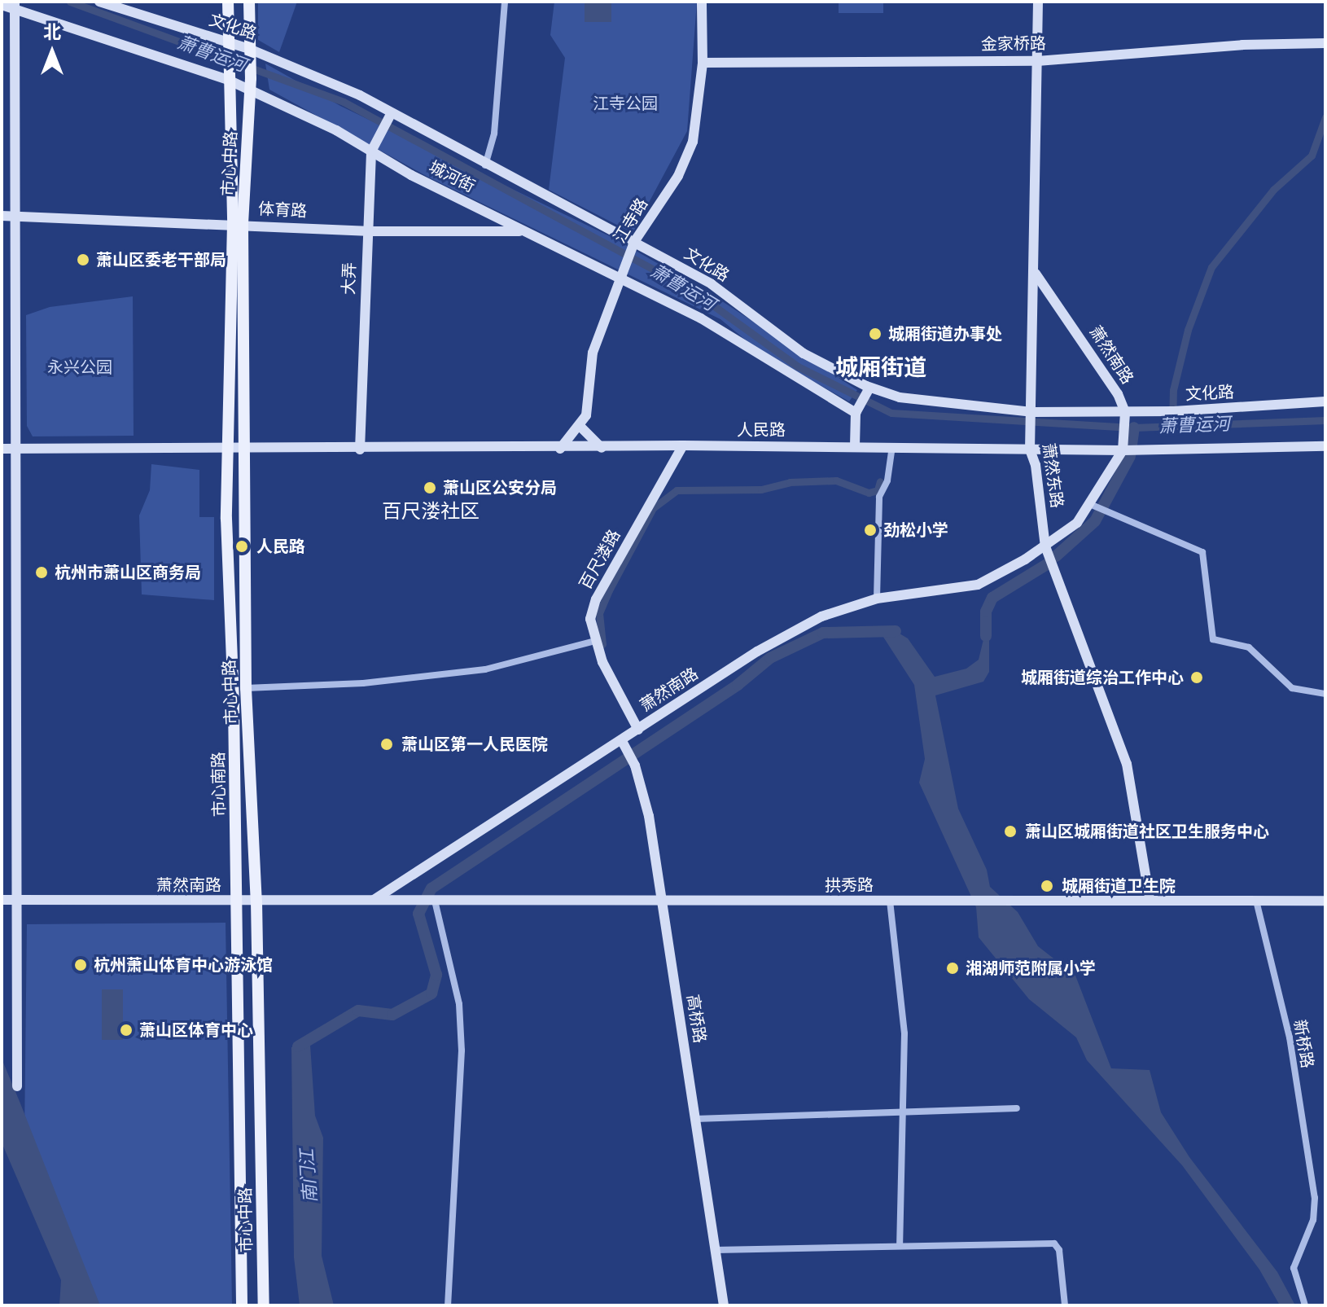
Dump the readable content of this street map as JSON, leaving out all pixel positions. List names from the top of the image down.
{
  "streets": {
    "main road": ["市心中路", "市心南路"],
    "street": [
      "文化路",
      "金家桥路",
      "城河街",
      "体育路",
      "江寺路",
      "大弄",
      "萧然南路",
      "人民路",
      "萧然东路",
      "百尺溇路",
      "拱秀路",
      "高桥路",
      "新桥路"
    ]
  },
  "crossings": [
    ["文化路", "市心中路"],
    ["文化路", "江寺路"],
    ["文化路", "大弄"],
    ["文化路", "萧然南路"],
    ["文化路", "萧然东路"],
    ["金家桥路", "江寺路"],
    ["金家桥路", "萧然东路"],
    ["市心中路", "城河街"],
    ["市心中路", "体育路"],
    ["市心中路", "萧然南路"],
    ["市心中路", "人民路"],
    ["市心中路", "市心南路"],
    ["城河街", "体育路"],
    ["城河街", "江寺路"],
    ["城河街", "大弄"],
    ["体育路", "大弄"],
    ["江寺路", "人民路"],
    ["大弄", "人民路"],
    ["萧然南路", "人民路"],
    ["萧然南路", "萧然东路"],
    ["萧然南路", "百尺溇路"],
    ["萧然南路", "市心南路"],
    ["萧然南路", "拱秀路"],
    ["萧然南路", "高桥路"],
    ["人民路", "萧然东路"],
    ["人民路", "百尺溇路"],
    ["人民路", "市心南路"],
    ["萧然东路", "拱秀路"],
    ["拱秀路", "高桥路"],
    ["拱秀路", "新桥路"]
  ],
  "districts": ["城厢街道", "百尺溇社区"],
  "water": ["萧曹运河", "南门江"],
  "parks": ["江寺公园", "永兴公园"],
  "places": [
    "萧山区委老干部局",
    "城厢街道办事处",
    "萧山区公安分局",
    "劲松小学",
    "人民路",
    "杭州市萧山区商务局",
    "城厢街道综治工作中心",
    "萧山区第一人民医院",
    "萧山区城厢街道社区卫生服务中心",
    "城厢街道卫生院",
    "杭州萧山体育中心游泳馆",
    "湘湖师范附属小学",
    "萧山区体育中心"
  ],
  "north": "top"
}
